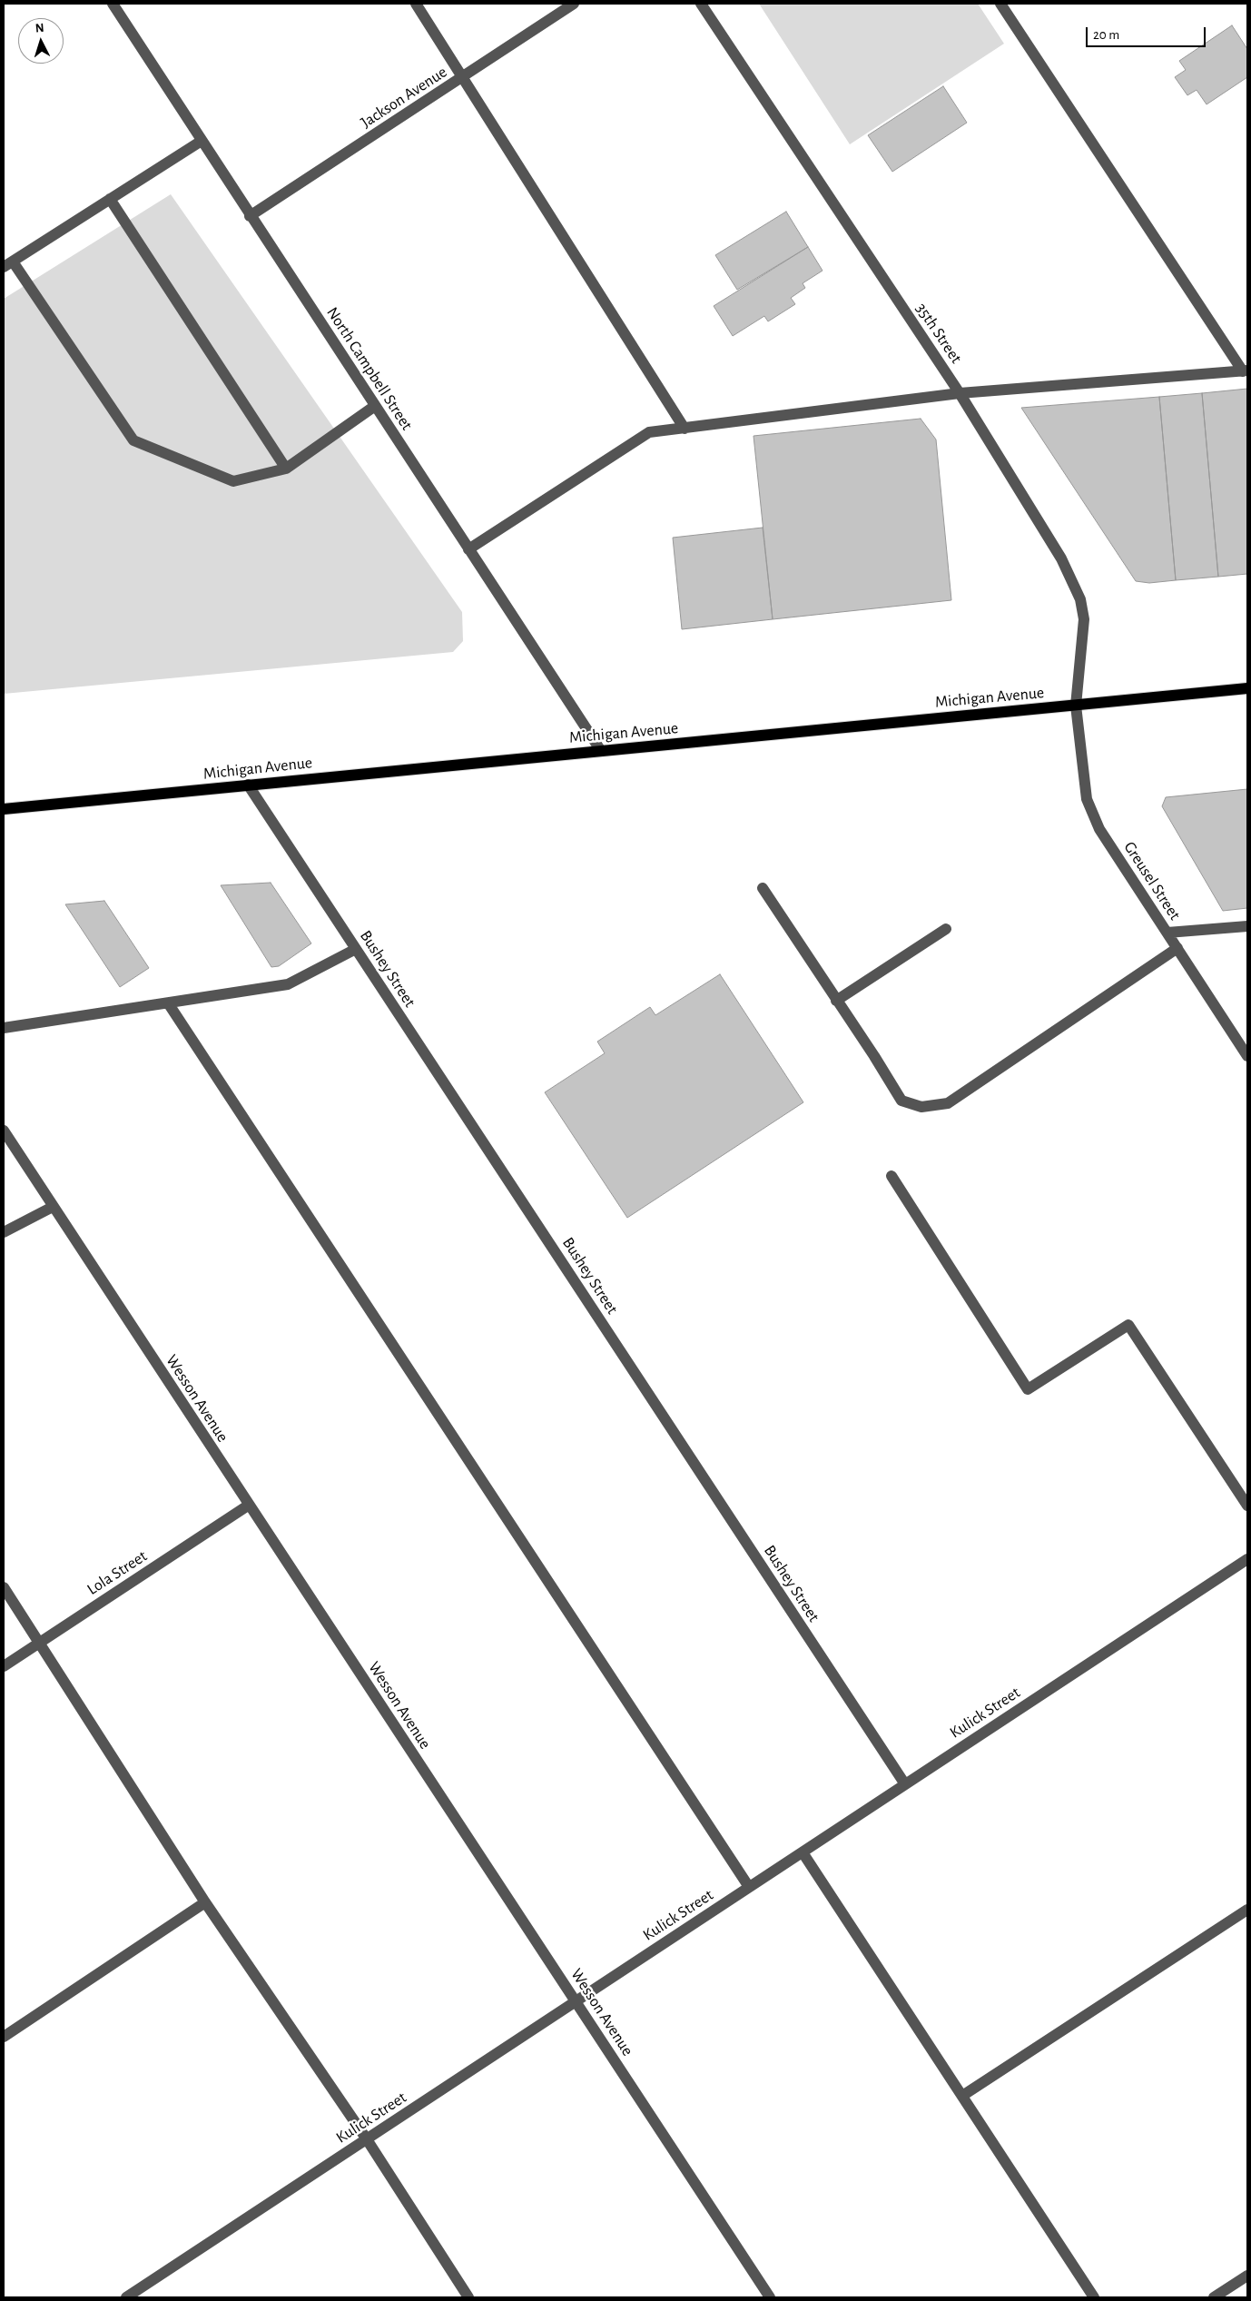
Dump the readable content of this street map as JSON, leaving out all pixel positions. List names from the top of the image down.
{
  "streets": {
    "main road": ["Michigan Avenue"],
    "street": [
      "Jackson Avenue",
      "35th Street",
      "North Campbell Street",
      "Greusel Street",
      "Bushey Street",
      "Wesson Avenue",
      "Lola Street",
      "Kulick Street"
    ]
  },
  "crossings": [
    ["Jackson Avenue", "North Campbell Street"],
    ["35th Street", "Michigan Avenue"],
    ["35th Street", "Greusel Street"],
    ["North Campbell Street", "Michigan Avenue"],
    ["Michigan Avenue", "Greusel Street"],
    ["Michigan Avenue", "Bushey Street"],
    ["Bushey Street", "Kulick Street"],
    ["Wesson Avenue", "Lola Street"],
    ["Wesson Avenue", "Kulick Street"]
  ],
  "scale_bar": "20 m",
  "north": "top"
}
